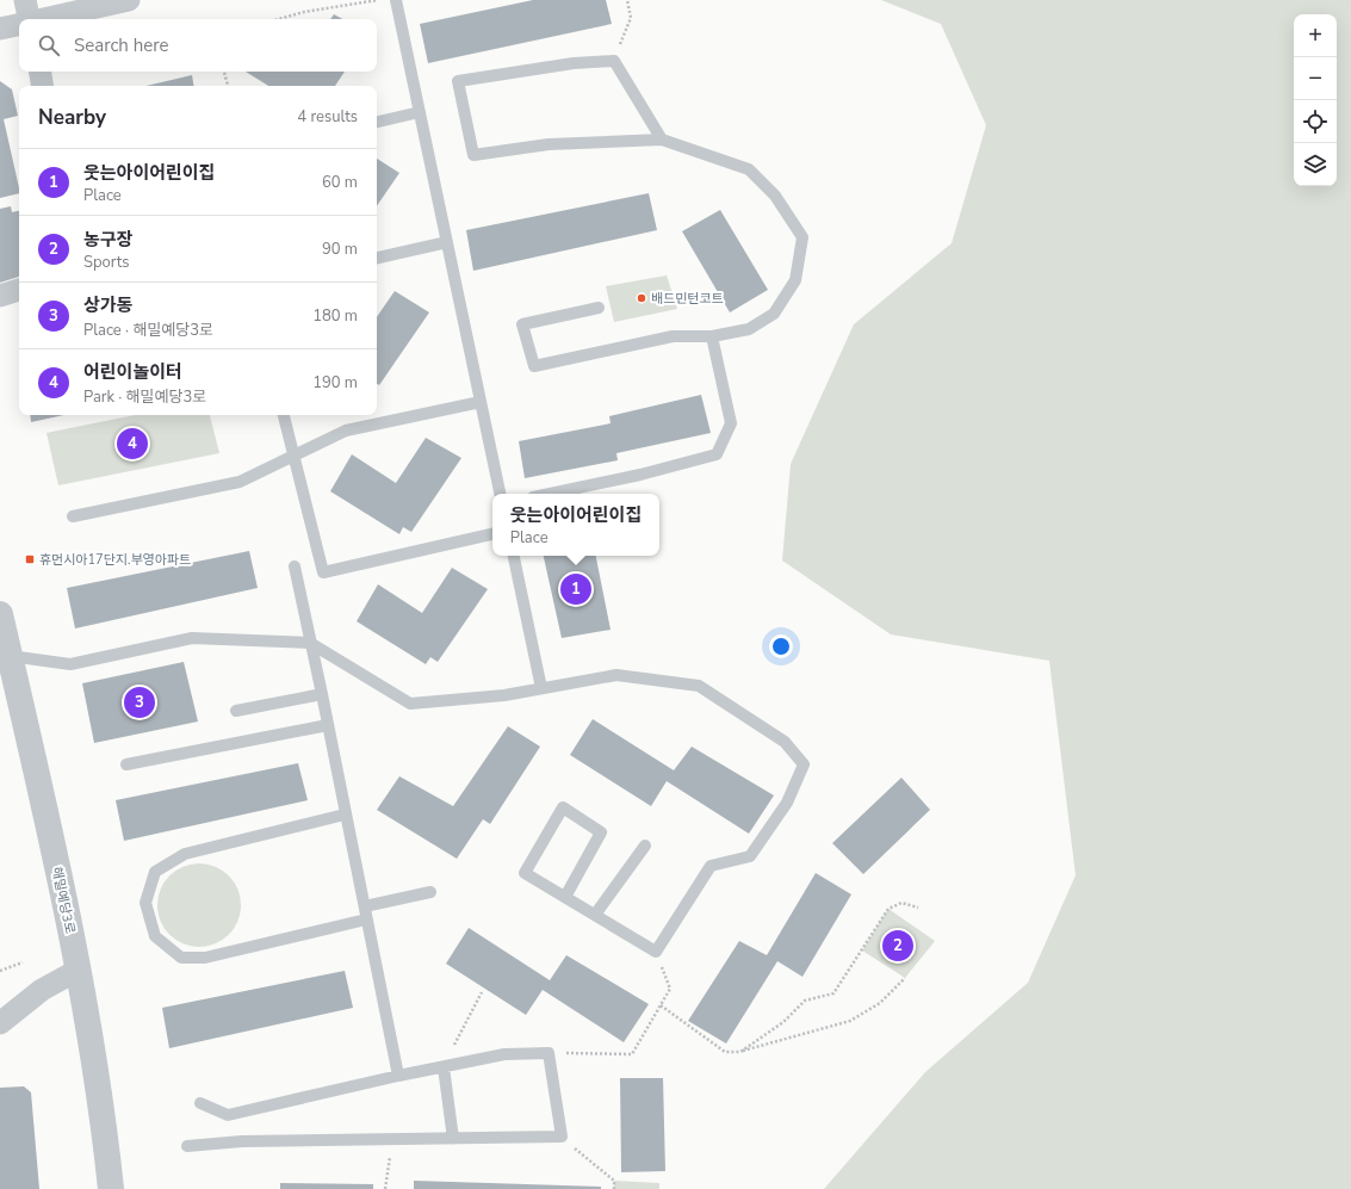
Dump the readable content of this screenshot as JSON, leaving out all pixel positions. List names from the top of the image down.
{
  "streets": {
    "street": ["해밀예당3로"]
  },
  "places": {
    "other": ["배드민턴코트"],
    "transit": ["휴먼시아17단지.부영아파트"]
  },
  "page": {
    "map_buttons": ["+", "−"],
    "search": "Search here",
    "heading": ["Nearby", "4 results"],
    "list": [
      {
        "mark": "1",
        "name": "웃는아이어린이집",
        "note": "Place",
        "value": "60 m"
      },
      {
        "mark": "2",
        "name": "농구장",
        "note": "Sports",
        "value": "90 m"
      },
      {
        "mark": "3",
        "name": "상가동",
        "note": "Place · 해밀예당3로",
        "value": "180 m"
      },
      {
        "mark": "4",
        "name": "어린이놀이터",
        "note": "Park · 해밀예당3로",
        "value": "190 m"
      }
    ],
    "pins": [
      "4",
      "1",
      "3",
      "2"
    ],
    "popup": ["웃는아이어린이집", "Place"]
  }
}
